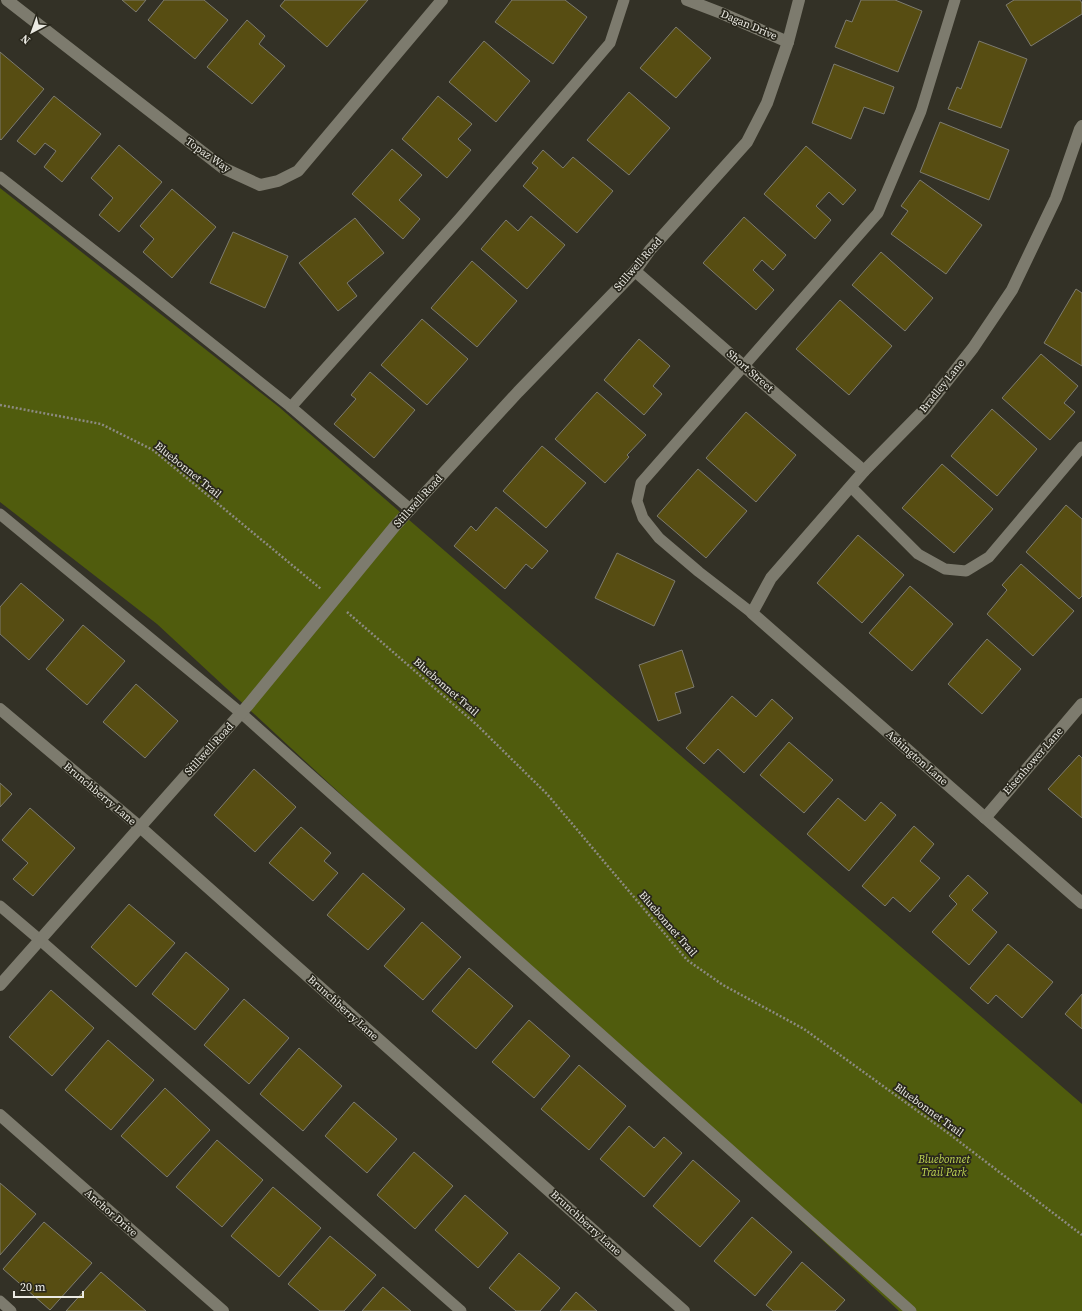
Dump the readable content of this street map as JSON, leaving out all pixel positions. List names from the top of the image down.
{
  "streets": {
    "street": [
      "Dagan Drive",
      "Topaz Way",
      "Stillwell Road",
      "Short Street",
      "Bradley Lane",
      "Ashington Lane",
      "Eisenhower Lane",
      "Brunchberry Lane",
      "Anchor Drive"
    ],
    "path": ["Bluebonnet Trail"]
  },
  "crossings": [
    ["Dagan Drive", "Stillwell Road"],
    ["Stillwell Road", "Short Street"],
    ["Stillwell Road", "Brunchberry Lane"],
    ["Short Street", "Bradley Lane"],
    ["Bradley Lane", "Ashington Lane"],
    ["Ashington Lane", "Eisenhower Lane"]
  ],
  "parks": ["Bluebonnet Trail Park"],
  "scale_bar": "20 m",
  "north": "bottom left"
}
